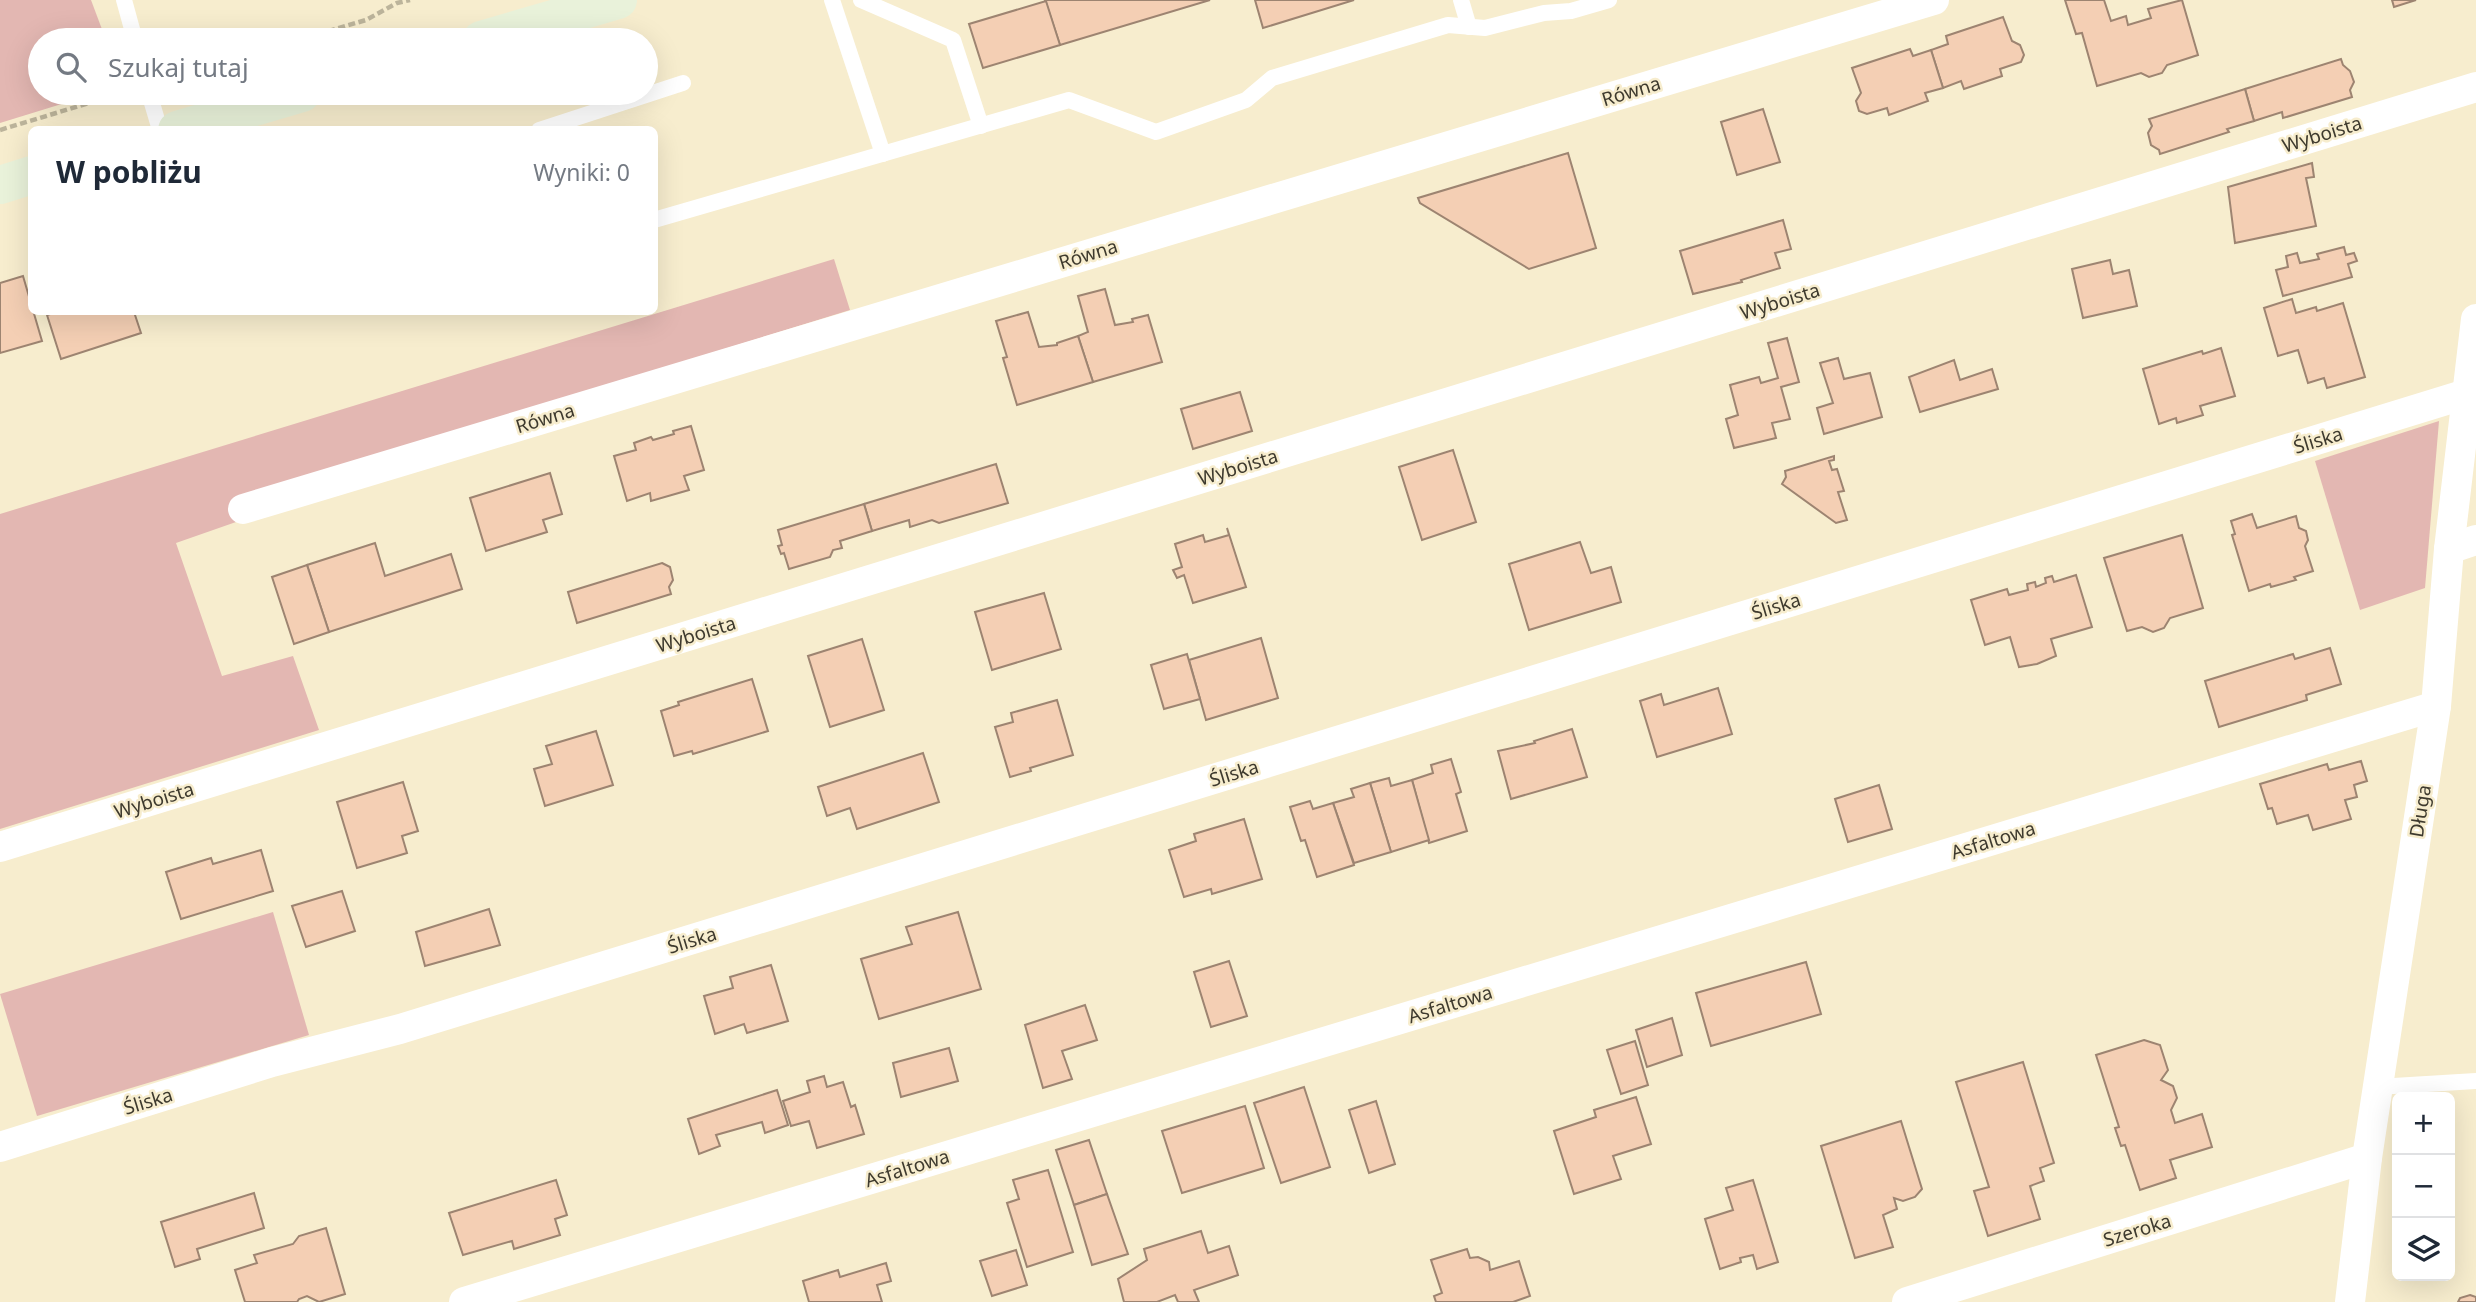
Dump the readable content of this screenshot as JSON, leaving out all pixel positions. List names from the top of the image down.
{
  "streets": {
    "street": [
      "Równa",
      "Wyboista",
      "Śliska",
      "Długa",
      "Asfaltowa",
      "Szeroka"
    ]
  },
  "crossings": [
    ["Śliska", "Długa"],
    ["Długa", "Asfaltowa"],
    ["Długa", "Szeroka"]
  ],
  "page": {
    "search": "Szukaj tutaj",
    "heading": ["W pobliżu", "Wyniki: 0"],
    "map_buttons": ["+", "−"]
  }
}
